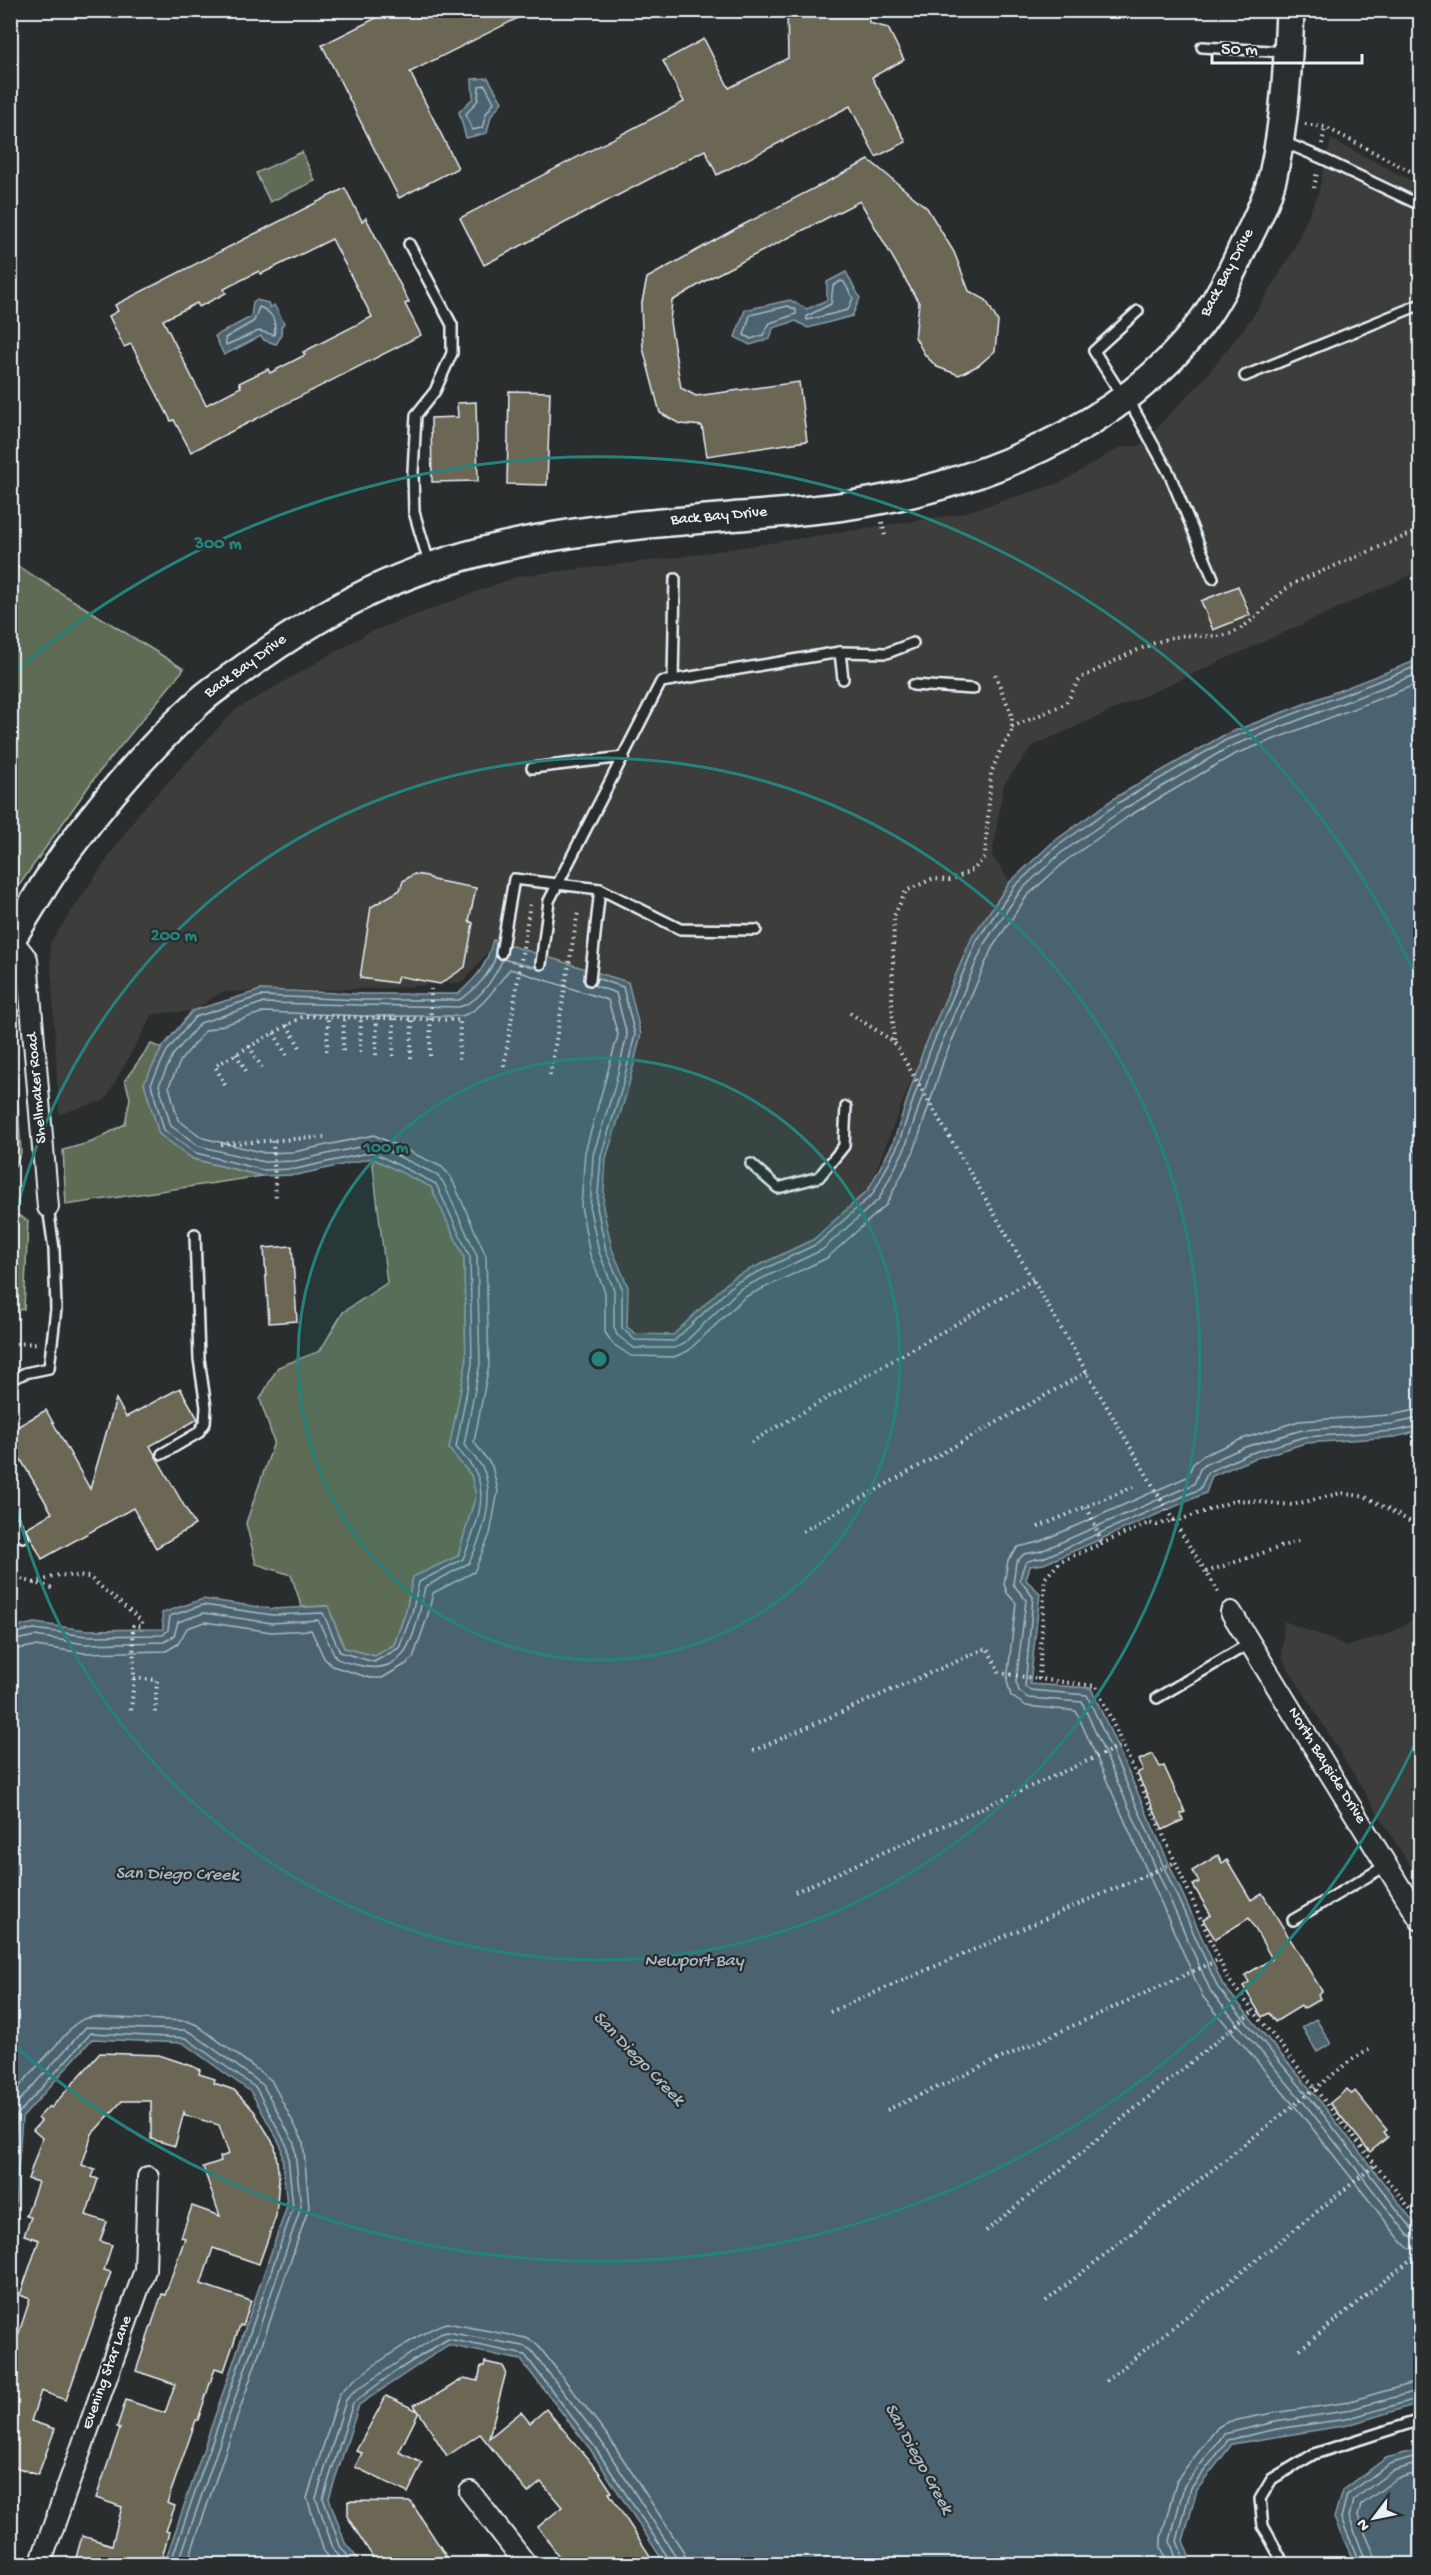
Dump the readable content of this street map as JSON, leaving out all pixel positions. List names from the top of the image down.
{
  "streets": {
    "street": [
      "Back Bay Drive",
      "Shellmaker Road",
      "North Bayside Drive",
      "Evening Star Lane"
    ]
  },
  "crossings": [
    ["Back Bay Drive", "Shellmaker Road"]
  ],
  "water": ["San Diego Creek", "Newport Bay"],
  "scale_bar": "50 m",
  "north": "bottom left",
  "rings": ["300 m", "200 m", "100 m"]
}
